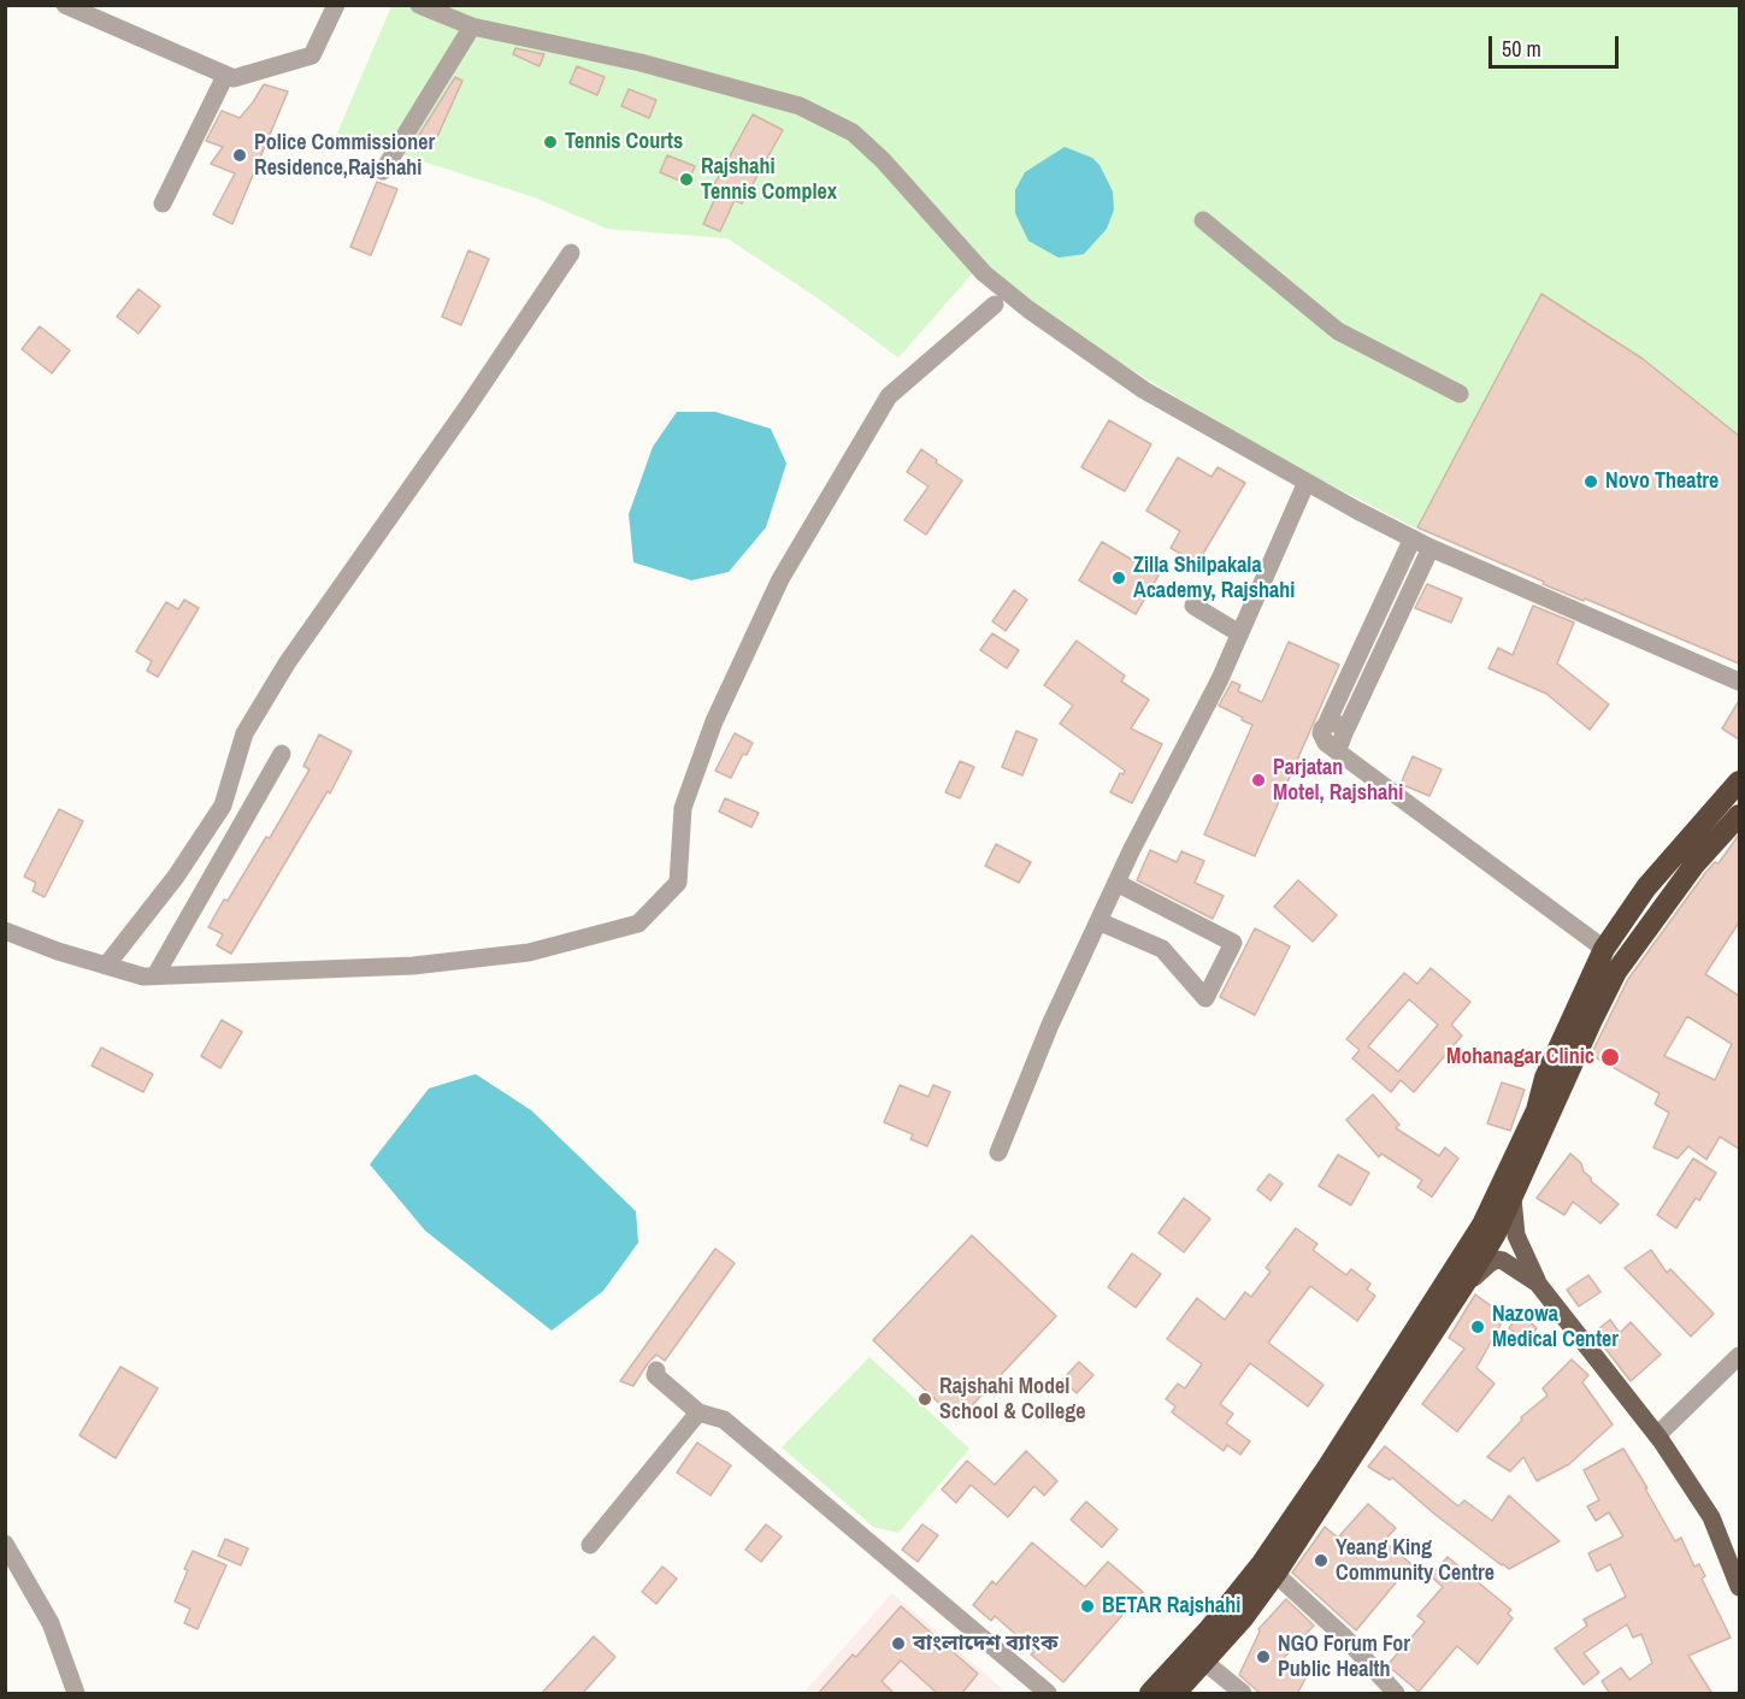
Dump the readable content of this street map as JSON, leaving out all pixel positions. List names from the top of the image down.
{
  "places": [
    "Tennis Courts",
    "Police Commissioner Residence,Rajshahi",
    "Rajshahi Tennis Complex",
    "Novo Theatre",
    "Zilla Shilpakala Academy, Rajshahi",
    "Parjatan Motel, Rajshahi",
    "Mohanagar Clinic",
    "Nazowa Medical Center",
    "Rajshahi Model School & College",
    "Yeang King Community Centre",
    "BETAR Rajshahi",
    "বাংলাদেশ ব্যাংক",
    "NGO Forum For Public Health"
  ],
  "scale_bar": "50 m"
}
